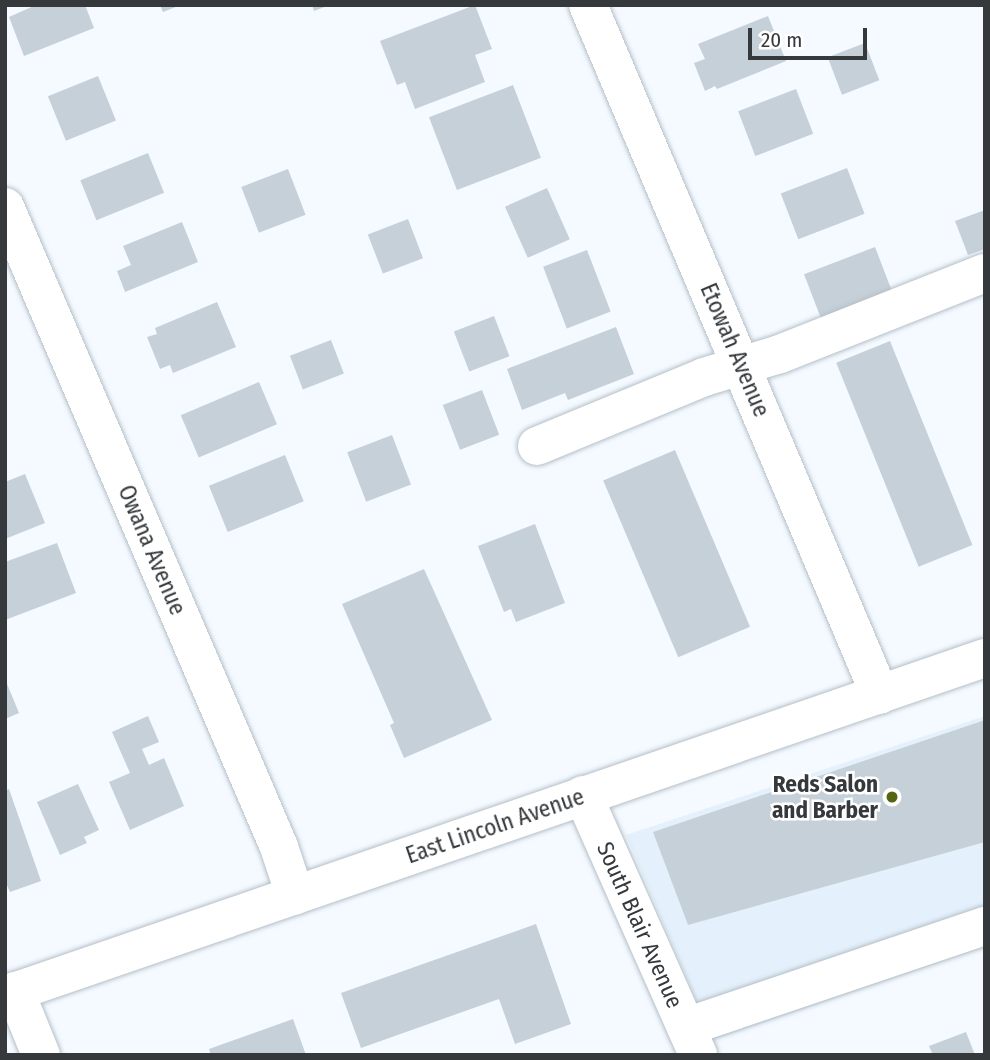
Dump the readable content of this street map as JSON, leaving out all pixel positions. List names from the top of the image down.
{
  "streets": {
    "street": [
      "Etowah Avenue",
      "Owana Avenue",
      "East Lincoln Avenue",
      "South Blair Avenue"
    ]
  },
  "crossings": [
    ["Etowah Avenue", "East Lincoln Avenue"],
    ["Owana Avenue", "East Lincoln Avenue"],
    ["East Lincoln Avenue", "South Blair Avenue"]
  ],
  "places": ["Reds Salon and Barber"],
  "scale_bar": "20 m"
}
